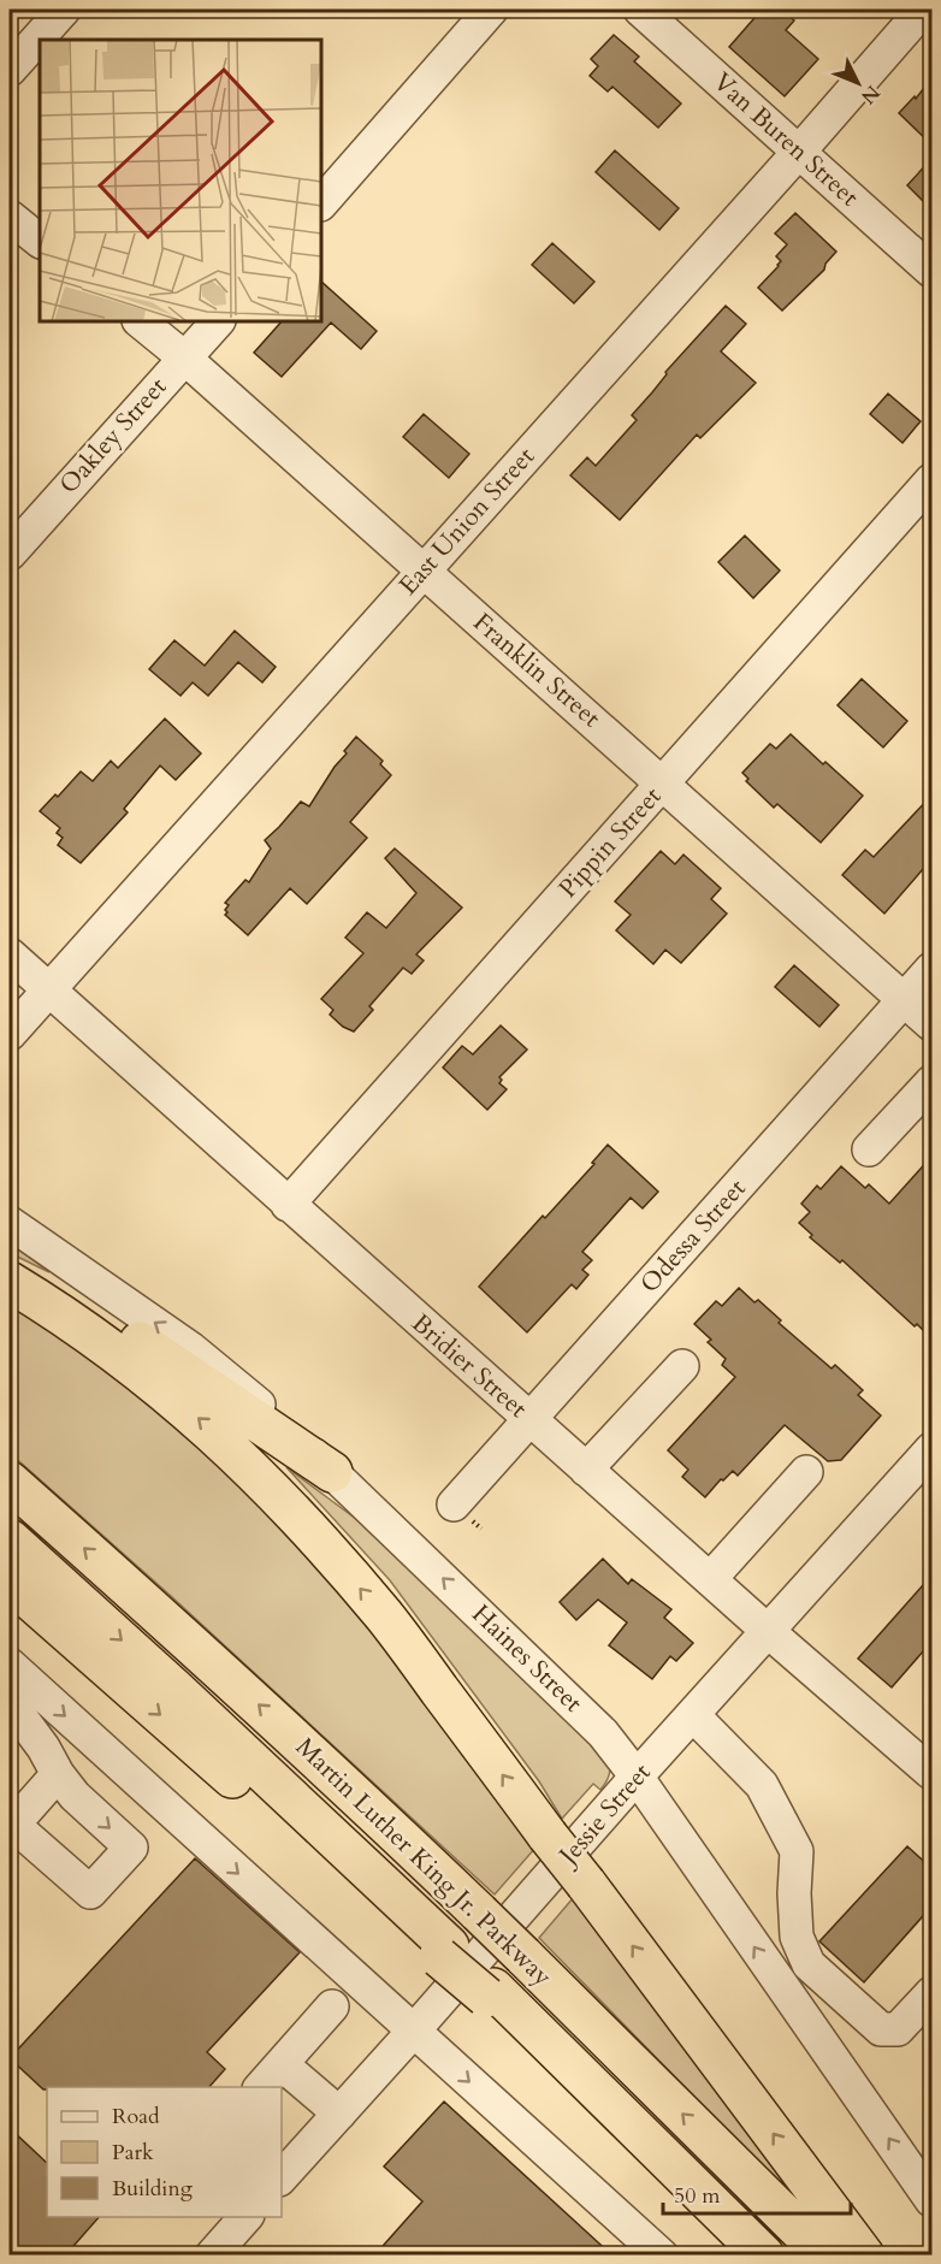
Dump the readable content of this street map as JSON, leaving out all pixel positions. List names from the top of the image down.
{
  "streets": {
    "highway": ["Martin Luther King Jr. Parkway"],
    "street": [
      "Van Buren Street",
      "Oakley Street",
      "East Union Street",
      "Franklin Street",
      "Pippin Street",
      "Odessa Street",
      "Bridier Street",
      "Haines Street",
      "Jessie Street"
    ]
  },
  "crossings": [
    ["Van Buren Street", "East Union Street"],
    ["Oakley Street", "Franklin Street"],
    ["East Union Street", "Franklin Street"],
    ["East Union Street", "Bridier Street"],
    ["Franklin Street", "Pippin Street"],
    ["Franklin Street", "Odessa Street"],
    ["Pippin Street", "Bridier Street"],
    ["Odessa Street", "Bridier Street"],
    ["Bridier Street", "Jessie Street"],
    ["Haines Street", "Jessie Street"]
  ],
  "one_way": ["Haines Street"],
  "legend": ["Road", "Park", "Building"],
  "scale_bar": "50 m",
  "north": "bottom right"
}
